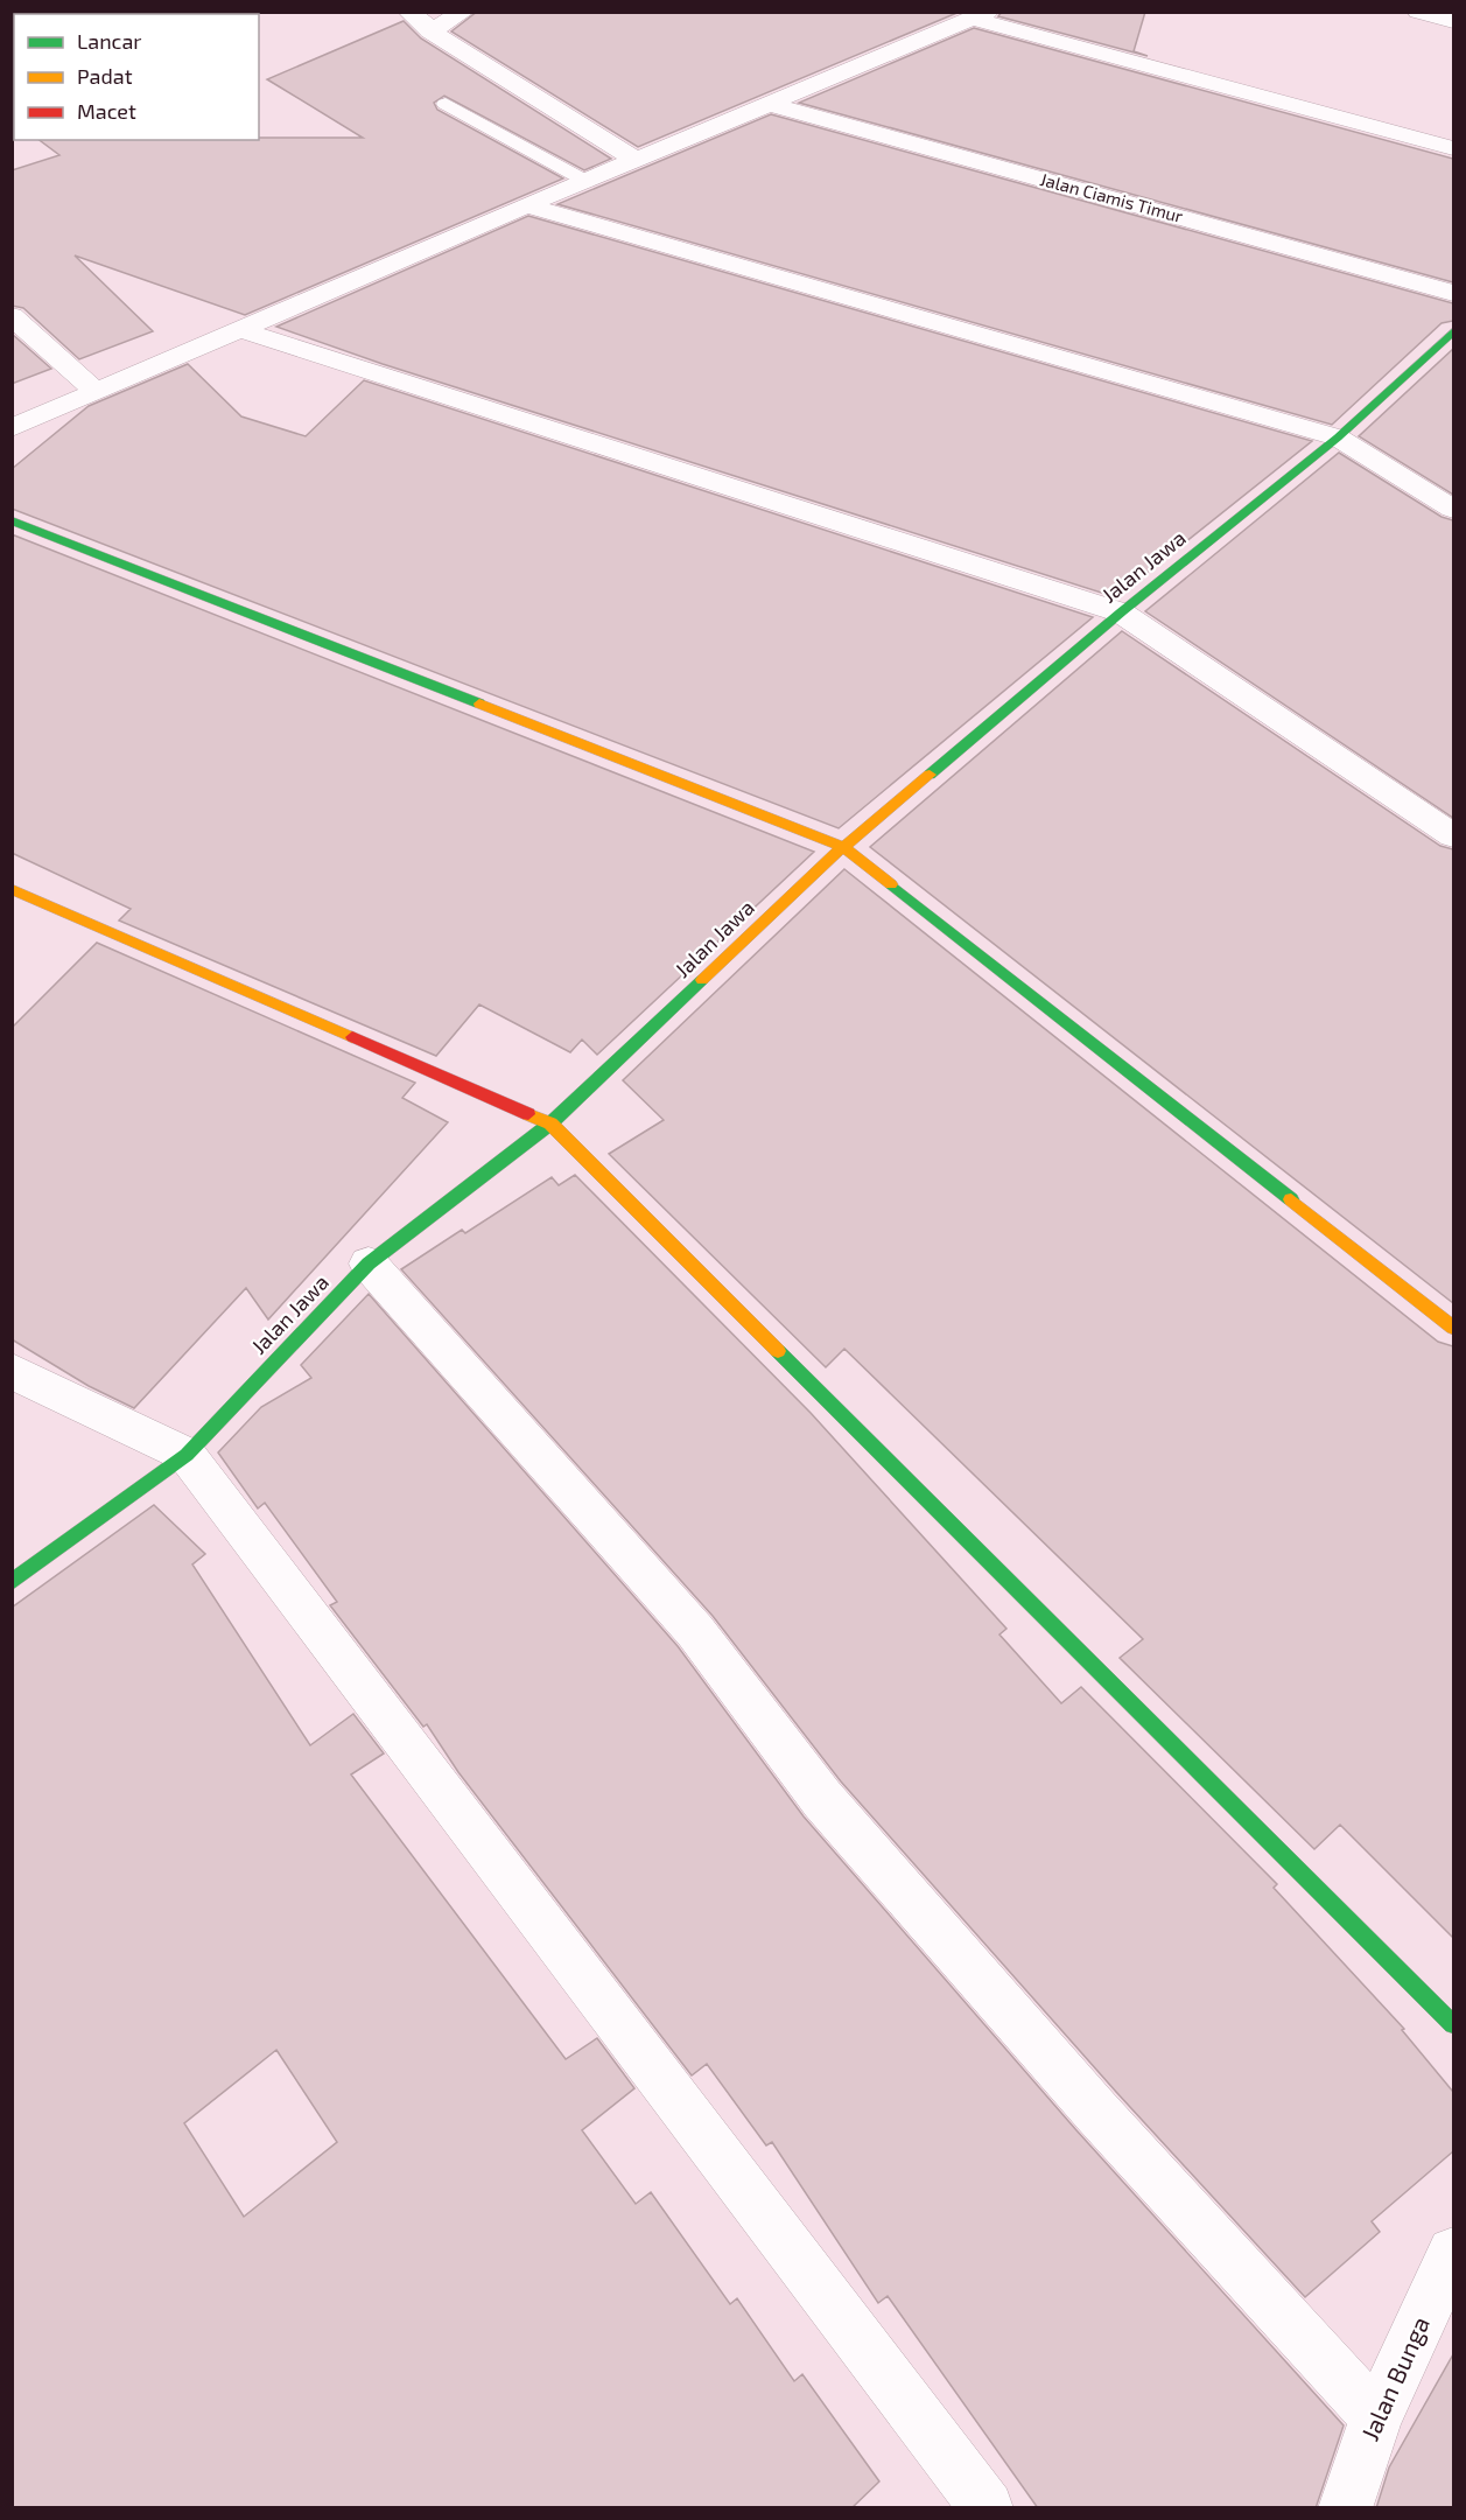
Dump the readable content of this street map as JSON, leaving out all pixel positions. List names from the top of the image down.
{
  "streets": {
    "street": ["Jalan Ciamis Timur", "Jalan Jawa", "Jalan Bunga"]
  },
  "legend": ["Lancar", "Padat", "Macet"]
}
